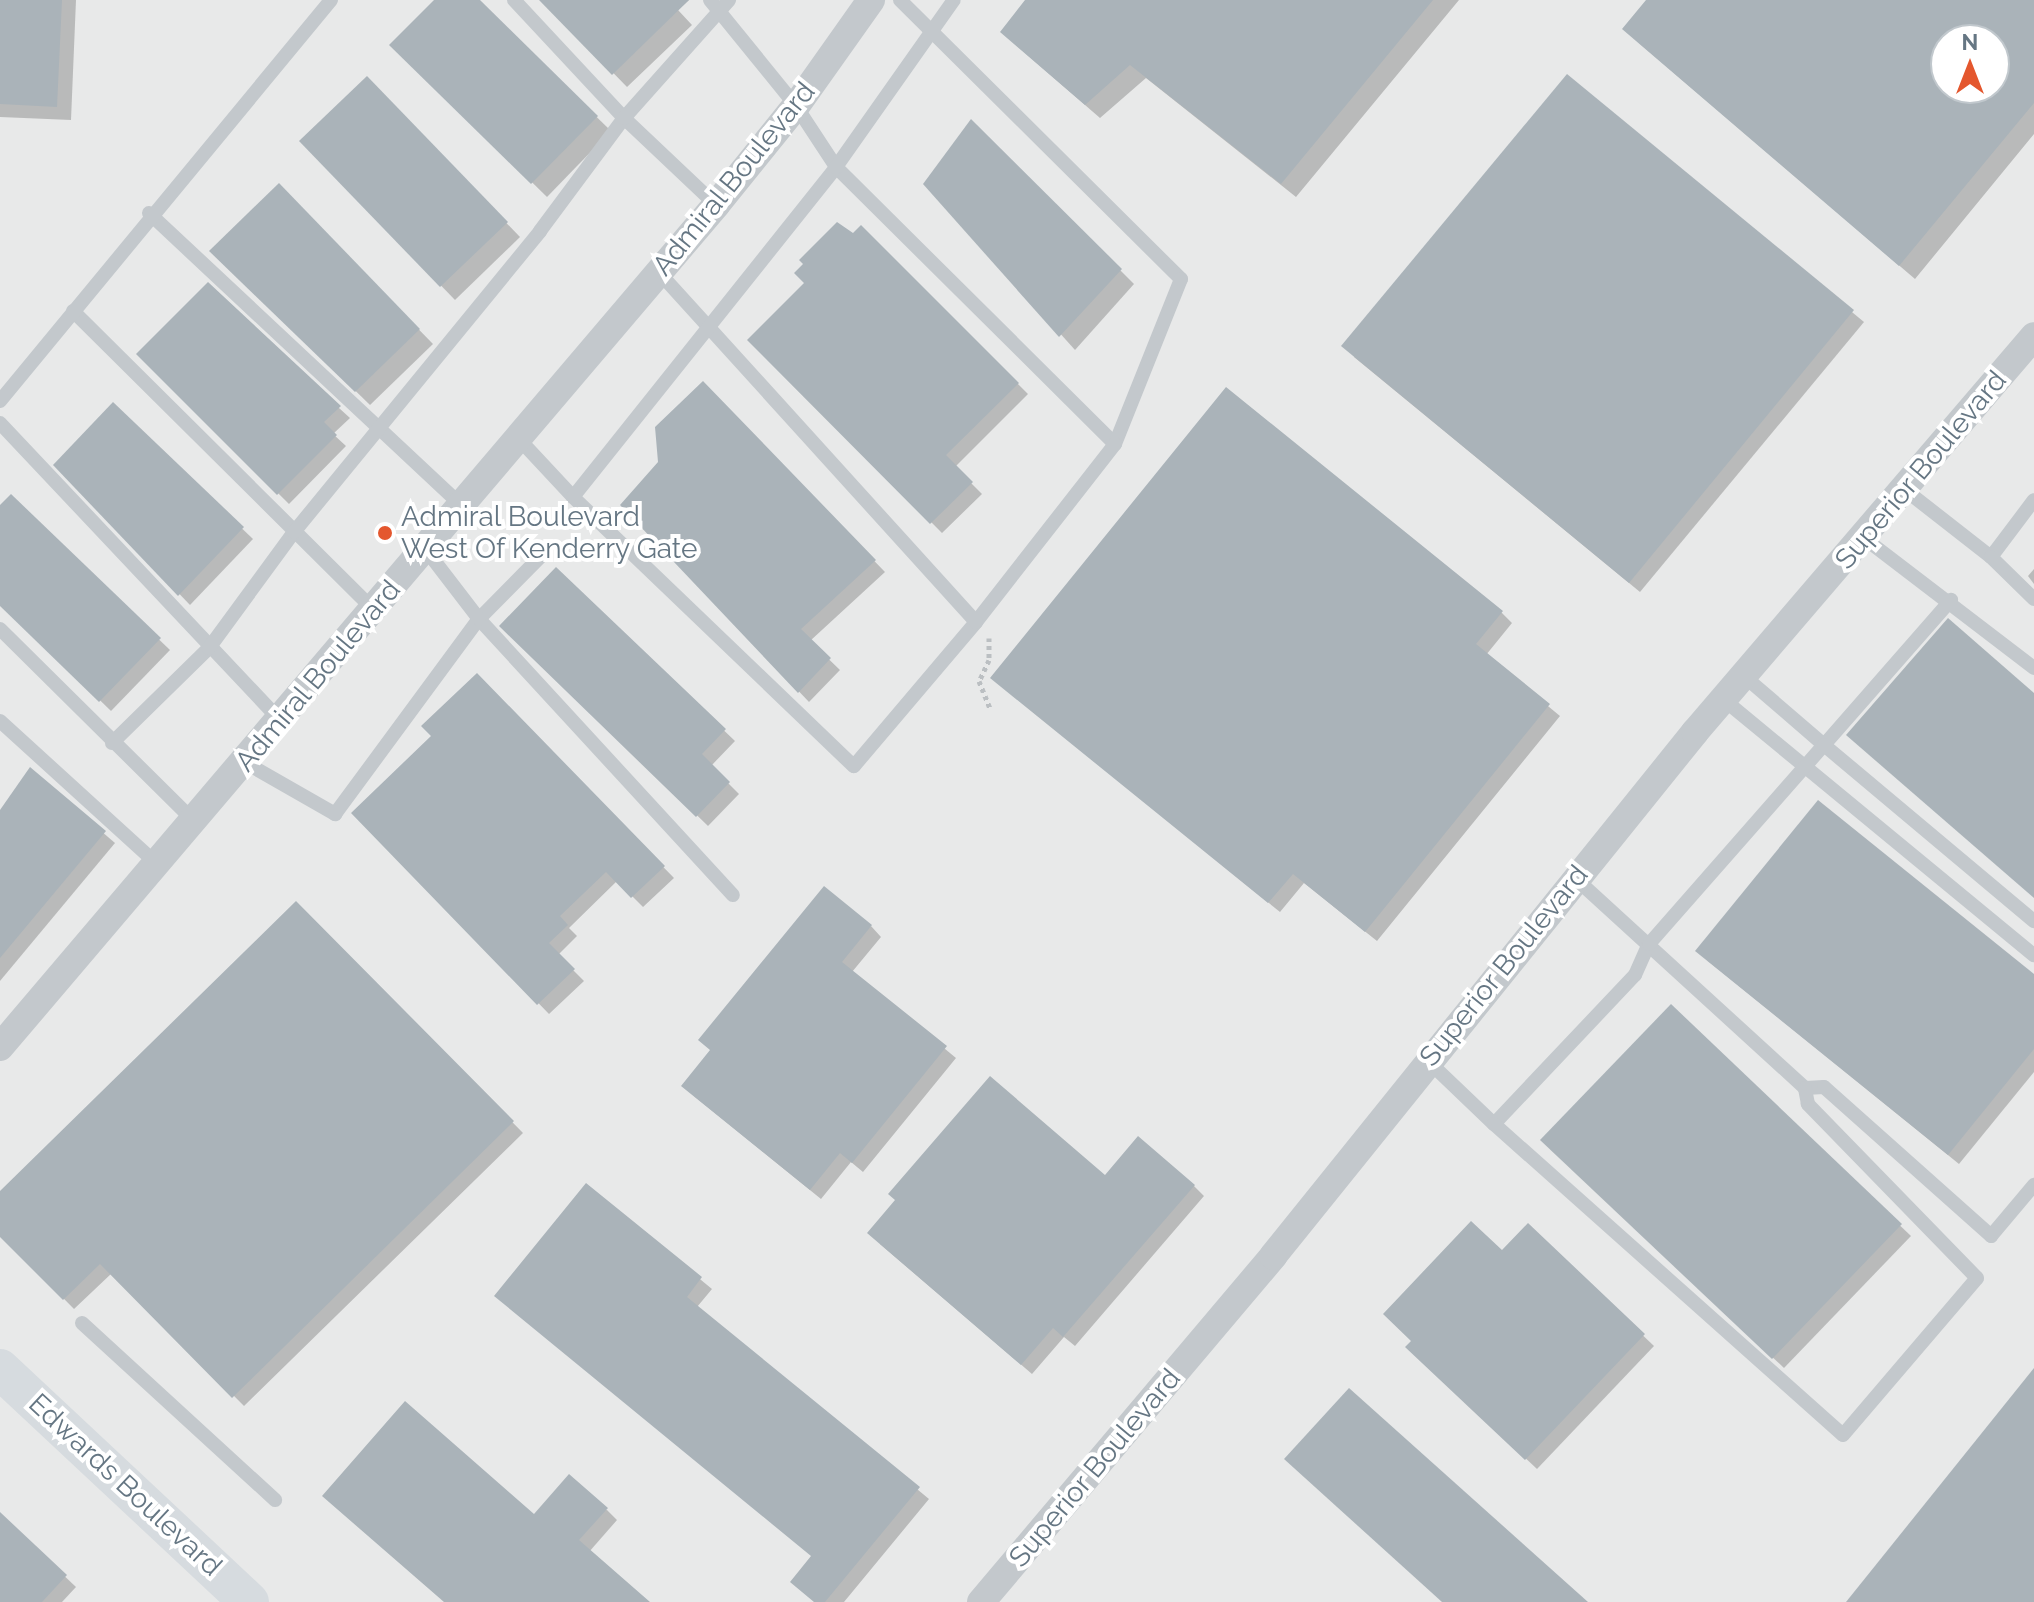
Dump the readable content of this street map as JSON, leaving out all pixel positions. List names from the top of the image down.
{
  "streets": {
    "street": ["Admiral Boulevard", "Superior Boulevard", "Edwards Boulevard"]
  },
  "places": ["Admiral Boulevard West Of Kenderry Gate"],
  "north": "top"
}
